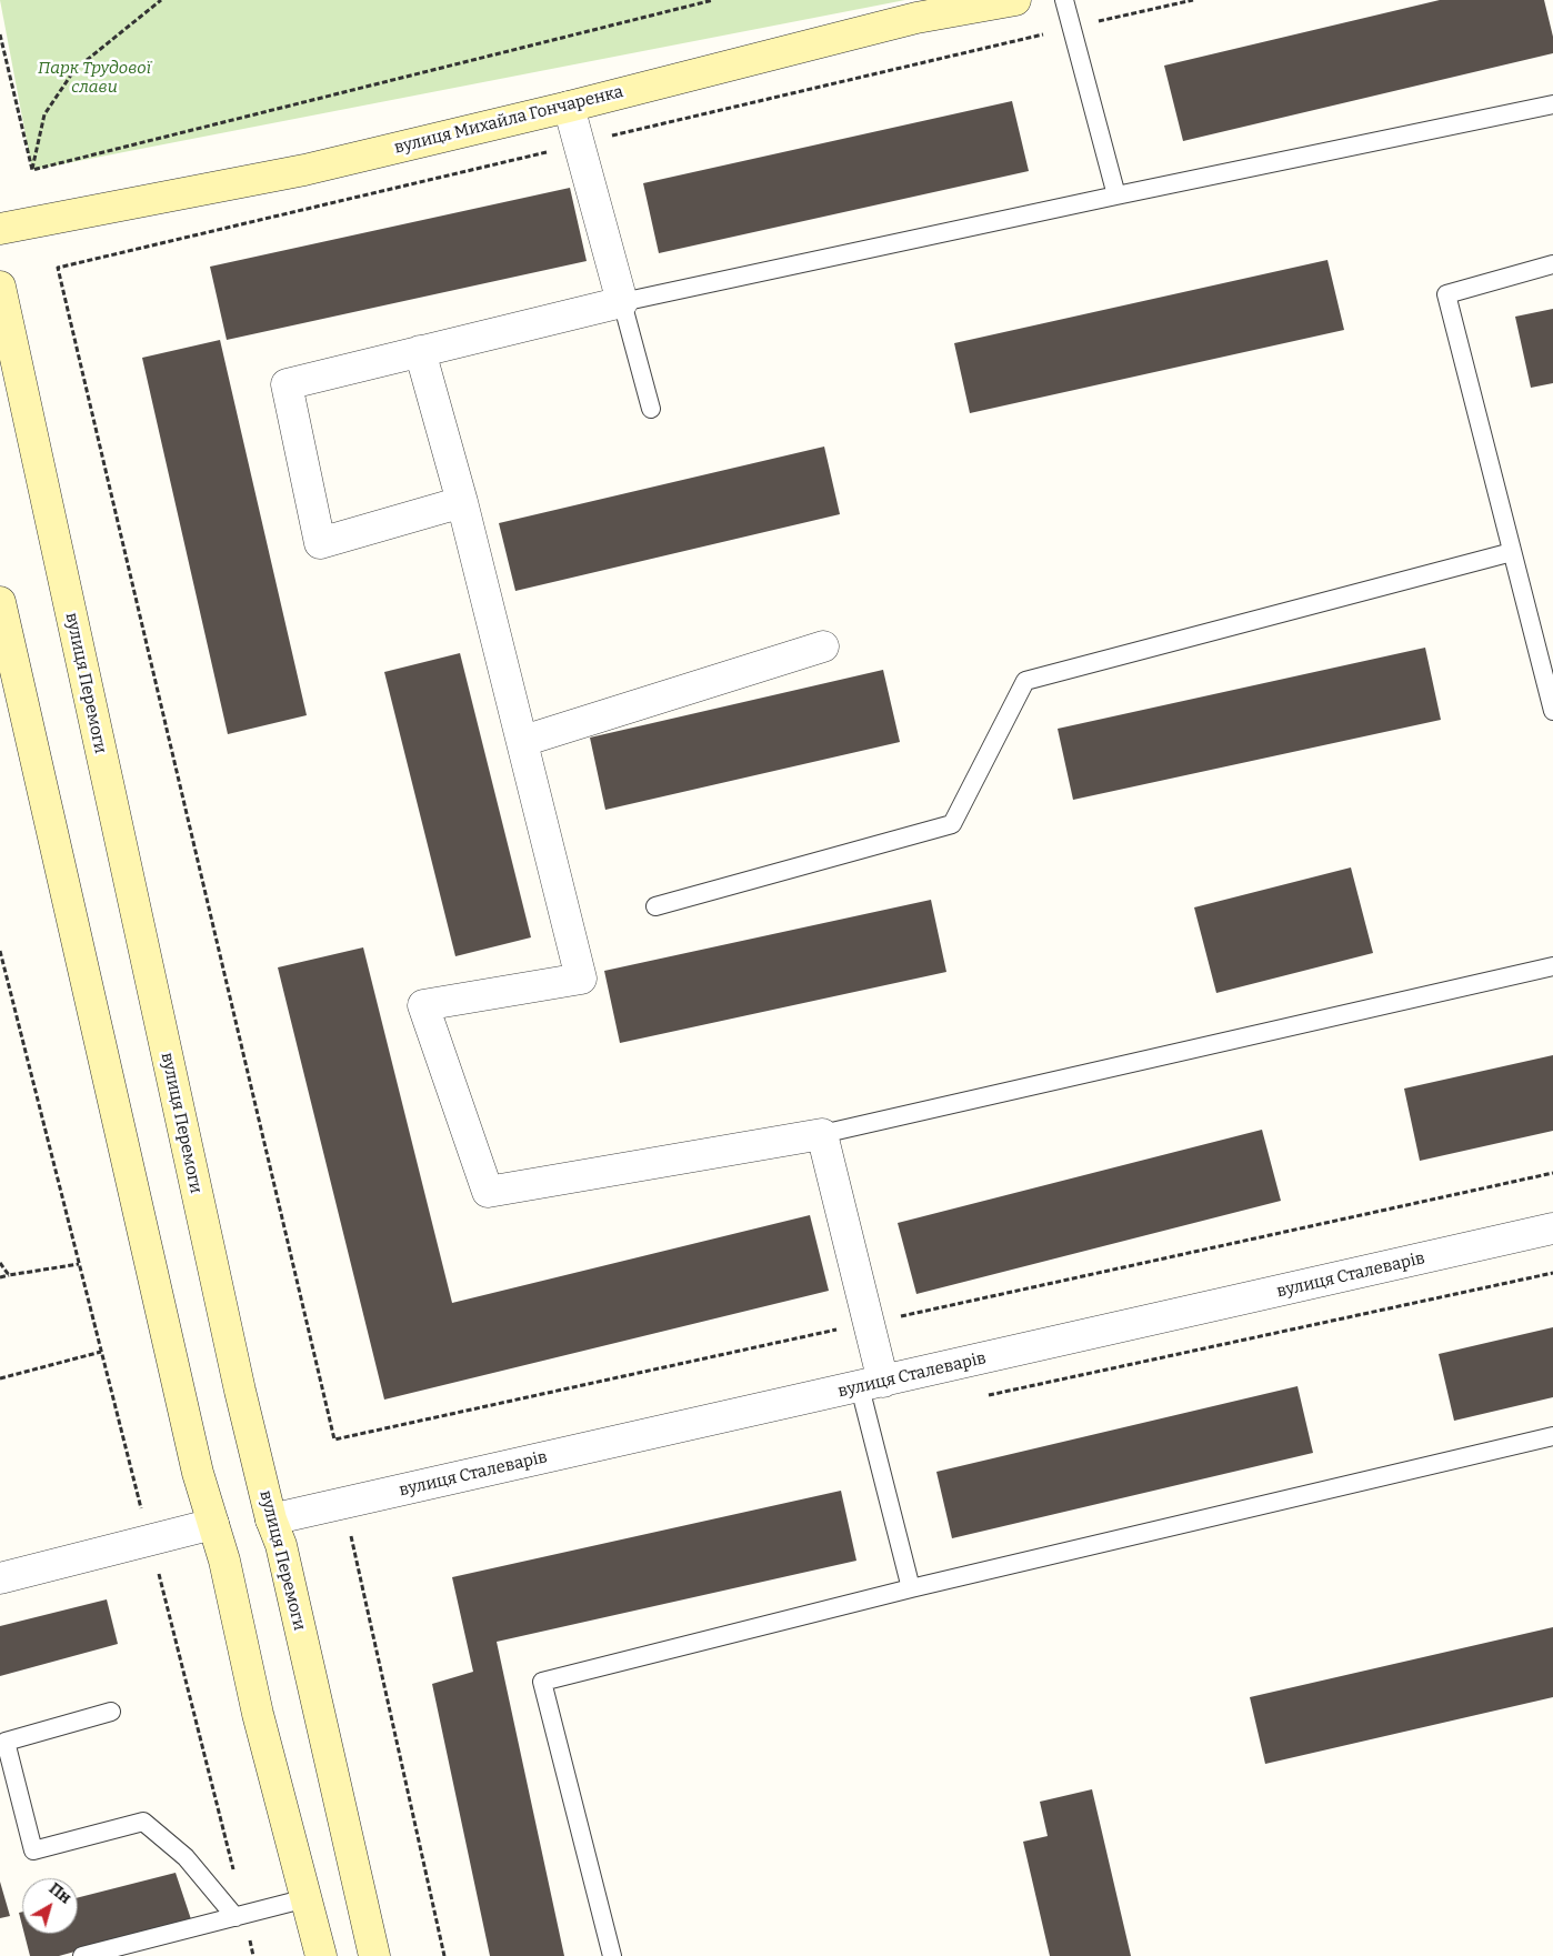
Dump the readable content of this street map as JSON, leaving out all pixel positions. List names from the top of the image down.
{
  "streets": {
    "main road": ["вулиця Михайла Гончаренка", "вулиця Перемоги"],
    "street": ["вулиця Сталеварів"]
  },
  "crossings": [
    ["вулиця Перемоги", "вулиця Сталеварів"]
  ],
  "parks": ["Парк Трудової слави"],
  "north": "top right"
}
